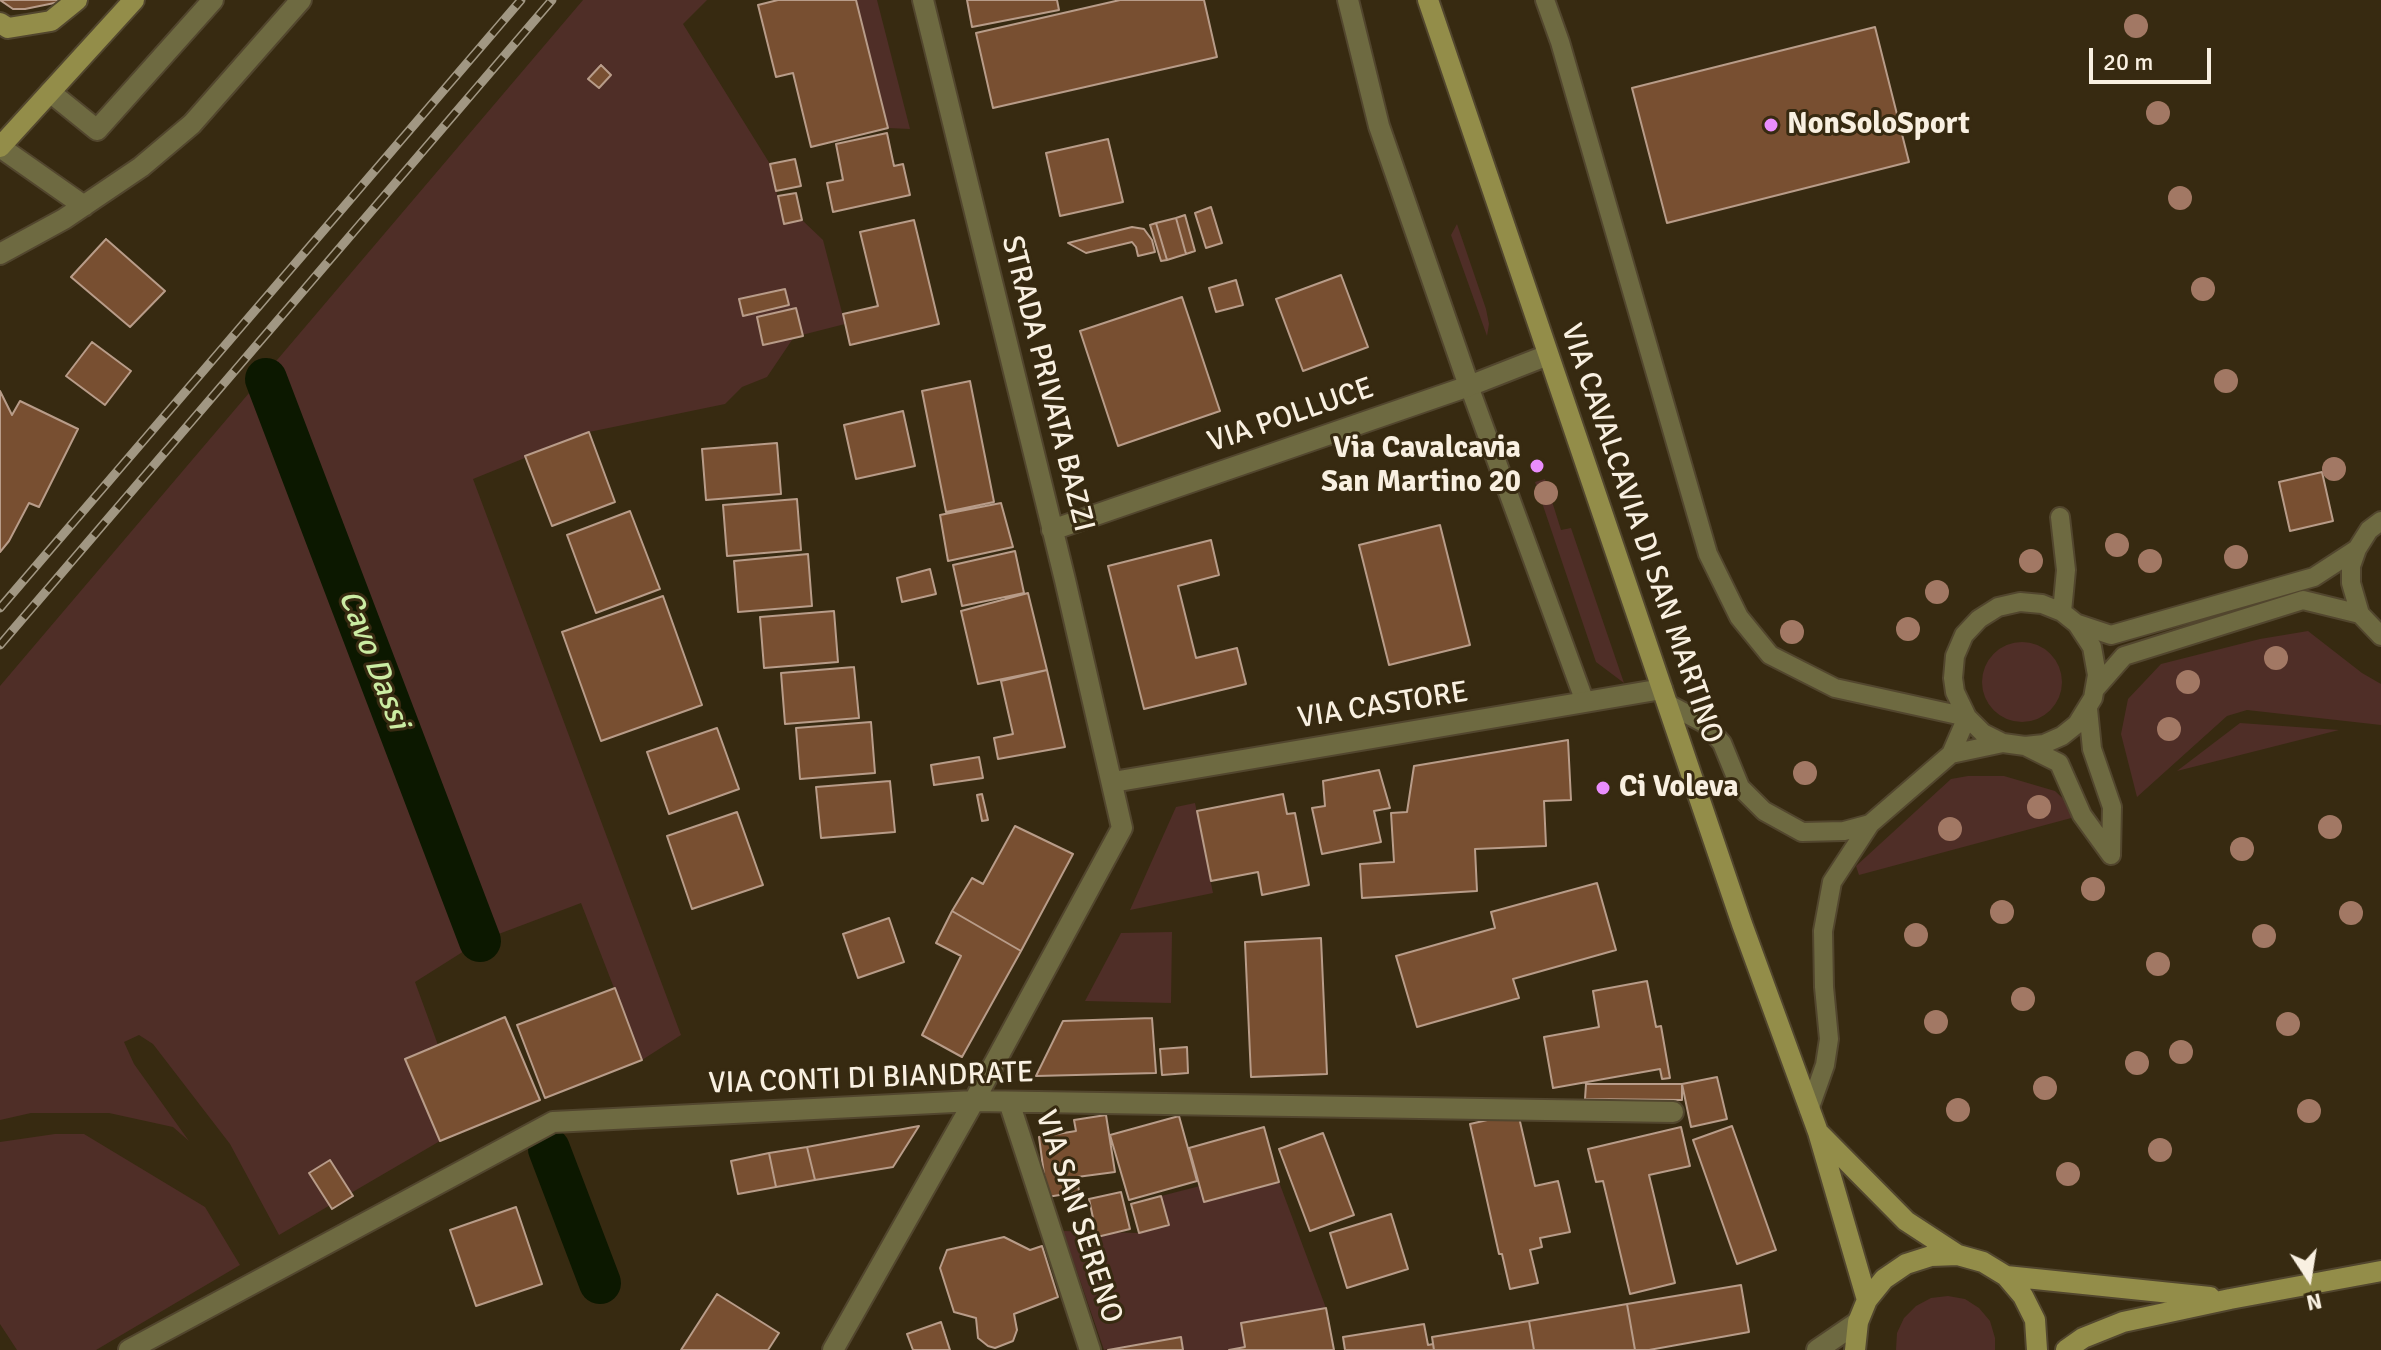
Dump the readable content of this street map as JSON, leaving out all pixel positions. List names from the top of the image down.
{
  "streets": {
    "main road": ["VIA CAVALCAVIA DI SAN MARTINO"],
    "street": [
      "STRADA PRIVATA BAZZI",
      "VIA POLLUCE",
      "VIA CASTORE",
      "VIA CONTI DI BIANDRATE",
      "VIA SAN SERENO"
    ]
  },
  "crossings": [
    ["STRADA PRIVATA BAZZI", "VIA POLLUCE"],
    ["STRADA PRIVATA BAZZI", "VIA CASTORE"],
    ["STRADA PRIVATA BAZZI", "VIA CONTI DI BIANDRATE"],
    ["VIA POLLUCE", "VIA CAVALCAVIA DI SAN MARTINO"],
    ["VIA CAVALCAVIA DI SAN MARTINO", "VIA CASTORE"],
    ["VIA CONTI DI BIANDRATE", "VIA SAN SERENO"]
  ],
  "water": ["Cavo Dassi"],
  "places": ["NonSoloSport", "Via Cavalcavia San Martino 20", "Ci Voleva"],
  "scale_bar": "20 m",
  "north": "bottom"
}
